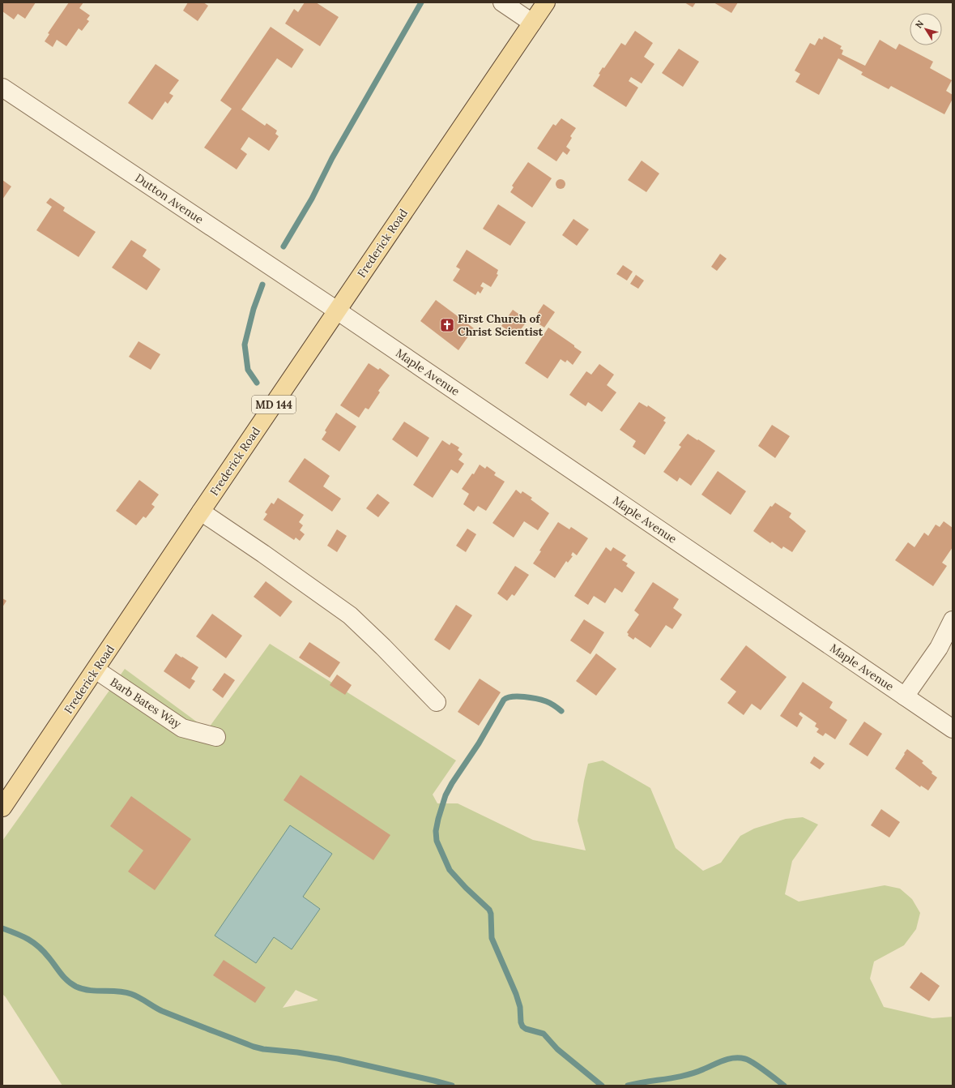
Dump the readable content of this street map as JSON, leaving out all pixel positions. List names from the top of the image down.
{
  "streets": {
    "main road": ["Frederick Road", "MD 144"],
    "street": ["Dutton Avenue", "Maple Avenue", "Barb Bates Way"]
  },
  "crossings": [
    ["Dutton Avenue", "Frederick Road"],
    ["Dutton Avenue", "Maple Avenue"],
    ["Frederick Road", "Maple Avenue"],
    ["Frederick Road", "Barb Bates Way"]
  ],
  "places": {
    "church": ["First Church of Christ Scientist"]
  },
  "north": "top left"
}
